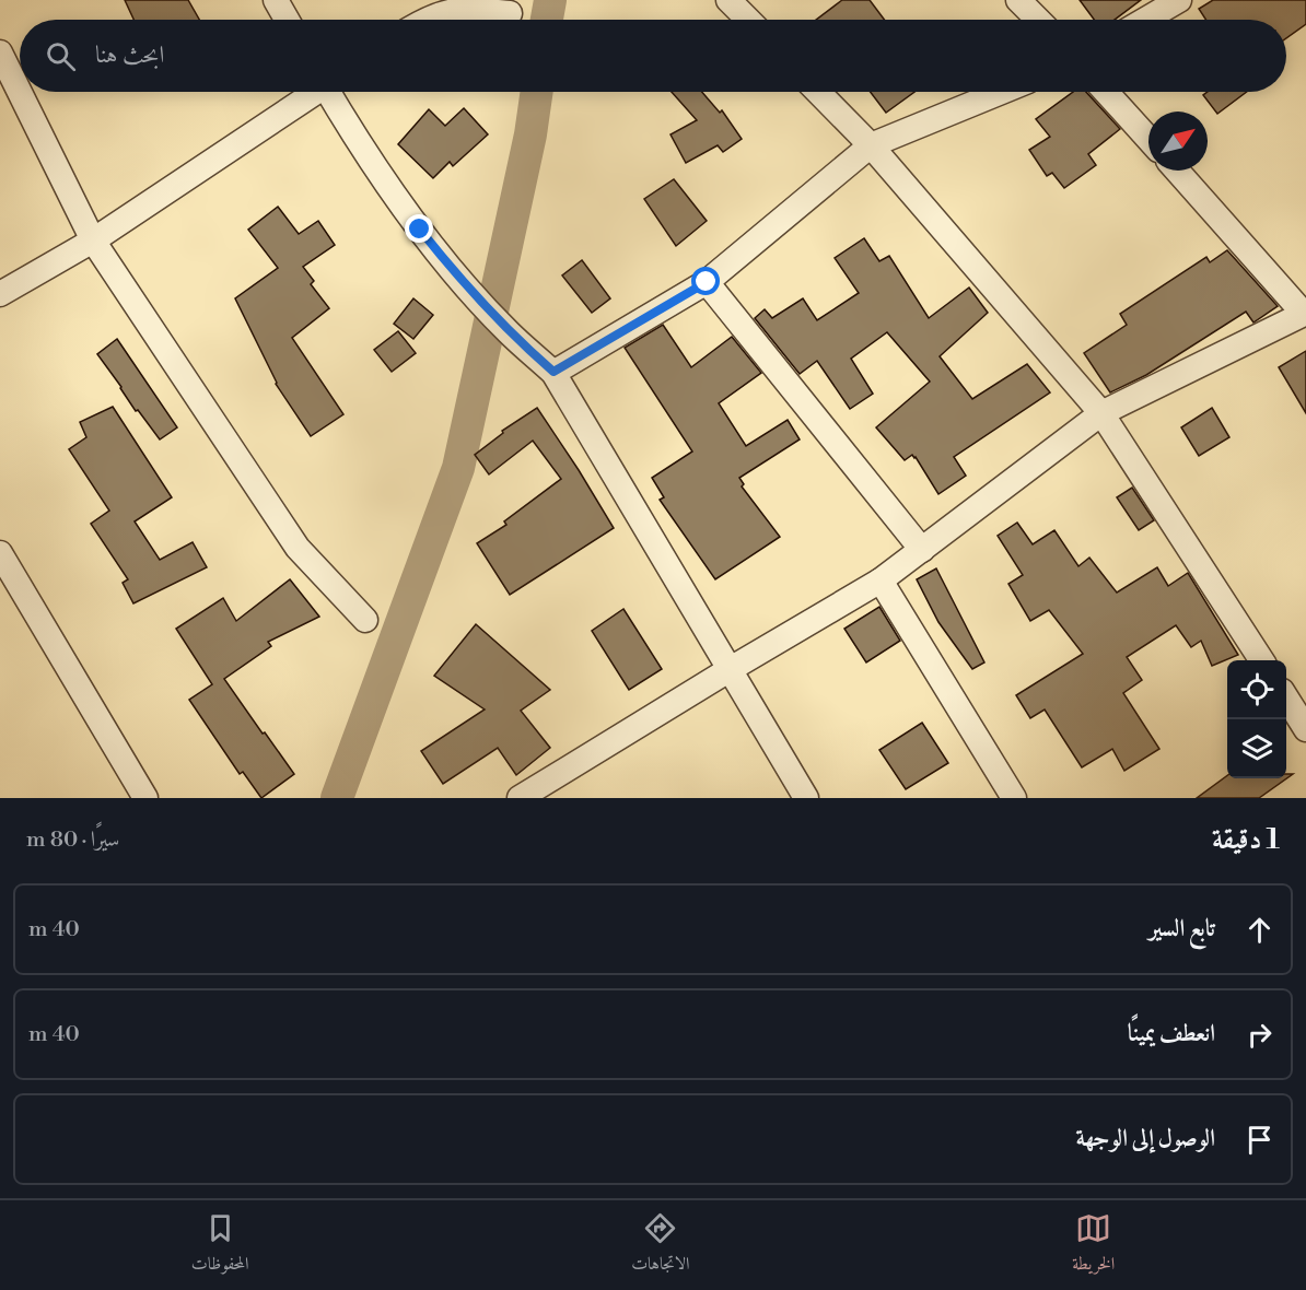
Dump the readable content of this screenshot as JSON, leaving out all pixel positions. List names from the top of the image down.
{
  "north": "top right",
  "page": {
    "search": "ابحث هنا",
    "heading": ["1 دقيقة", "سيرًا · 80 m"],
    "list": [
      ["تابع السير", "40 m"],
      ["انعطف يمينًا", "40 m"],
      "الوصول إلى الوجهة"
    ],
    "nav": ["الخريطة", "الاتجاهات", "المحفوظات"]
  }
}
